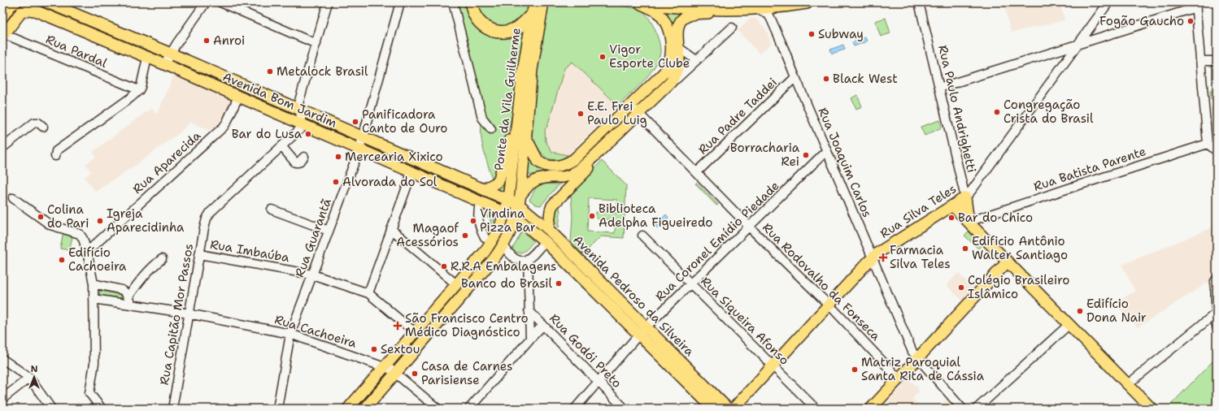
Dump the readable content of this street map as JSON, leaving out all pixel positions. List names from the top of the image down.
{
  "streets": {
    "main road": [
      "Ponte da Vila Guilherme",
      "Avenida Bom Jardim",
      "Rua Paulo Andrighetti",
      "Rua Silva Teles",
      "Avenida Pedroso da Silveira"
    ],
    "street": [
      "Rua Pardal",
      "Rua Padre Taddei",
      "Rua Aparecida",
      "Rua Joaquim Carlos",
      "Rua Batista Parente",
      "Rua Guarantã",
      "Rua Coronel Emídio Piedade",
      "Rua Imbaúba",
      "Rua Rodovalho da Fonseca",
      "Rua Capitão Mor Passos",
      "Rua Siqueira Afonso",
      "Rua Cachoeira",
      "Rua Godói Preto"
    ]
  },
  "crossings": [
    ["Ponte da Vila Guilherme", "Avenida Bom Jardim"],
    ["Ponte da Vila Guilherme", "Rua Imbaúba"],
    ["Ponte da Vila Guilherme", "Avenida Pedroso da Silveira"],
    ["Ponte da Vila Guilherme", "Rua Cachoeira"],
    ["Avenida Bom Jardim", "Rua Aparecida"],
    ["Avenida Bom Jardim", "Rua Guarantã"],
    ["Avenida Bom Jardim", "Avenida Pedroso da Silveira"],
    ["Avenida Bom Jardim", "Rua Capitão Mor Passos"],
    ["Rua Paulo Andrighetti", "Rua Batista Parente"],
    ["Rua Paulo Andrighetti", "Rua Silva Teles"],
    ["Rua Padre Taddei", "Rua Joaquim Carlos"],
    ["Rua Padre Taddei", "Rua Rodovalho da Fonseca"],
    ["Rua Joaquim Carlos", "Rua Silva Teles"],
    ["Rua Joaquim Carlos", "Rua Coronel Emídio Piedade"],
    ["Rua Silva Teles", "Rua Rodovalho da Fonseca"],
    ["Rua Silva Teles", "Rua Siqueira Afonso"],
    ["Rua Guarantã", "Rua Imbaúba"],
    ["Rua Guarantã", "Rua Cachoeira"],
    ["Rua Coronel Emídio Piedade", "Rua Rodovalho da Fonseca"],
    ["Rua Coronel Emídio Piedade", "Avenida Pedroso da Silveira"],
    ["Rua Coronel Emídio Piedade", "Rua Siqueira Afonso"],
    ["Rua Coronel Emídio Piedade", "Rua Godói Preto"],
    ["Rua Imbaúba", "Rua Capitão Mor Passos"],
    ["Rua Capitão Mor Passos", "Rua Cachoeira"]
  ],
  "places": {
    "other": [
      "Fogão Gaucho",
      "Subway",
      "Anroi",
      "Vigor Esporte Clube",
      "Metalock Brasil",
      "Black West",
      "Congregação Crista do Brasil",
      "E.E. Frei Paulo Luig",
      "Panificadora Canto de Ouro",
      "Bar do Lusa",
      "Borracharia Rei",
      "Mercearia Xixico",
      "Alvorada do Sol",
      "Biblioteca Adelpha Figueiredo",
      "Colina do Pari",
      "Bar do Chico",
      "Igreja Aparecidinha",
      "Vindina Pizza Bar",
      "Magaof Acessórios",
      "Edificio Antônio Walter Santiago",
      "Edifício Cachoeira",
      "R.R.A Embalagens",
      "Banco do Brasil",
      "Colégio Brasileiro Islâmico",
      "Edifício Dona Nair",
      "Sextou",
      "Matriz Paroquial Santa Rita de Cássia",
      "Casa de Carnes Parisiense"
    ],
    "health": ["Farmacia Silva Teles", "São Francisco Centro Médico Diagnóstico"]
  },
  "north": "top"
}
